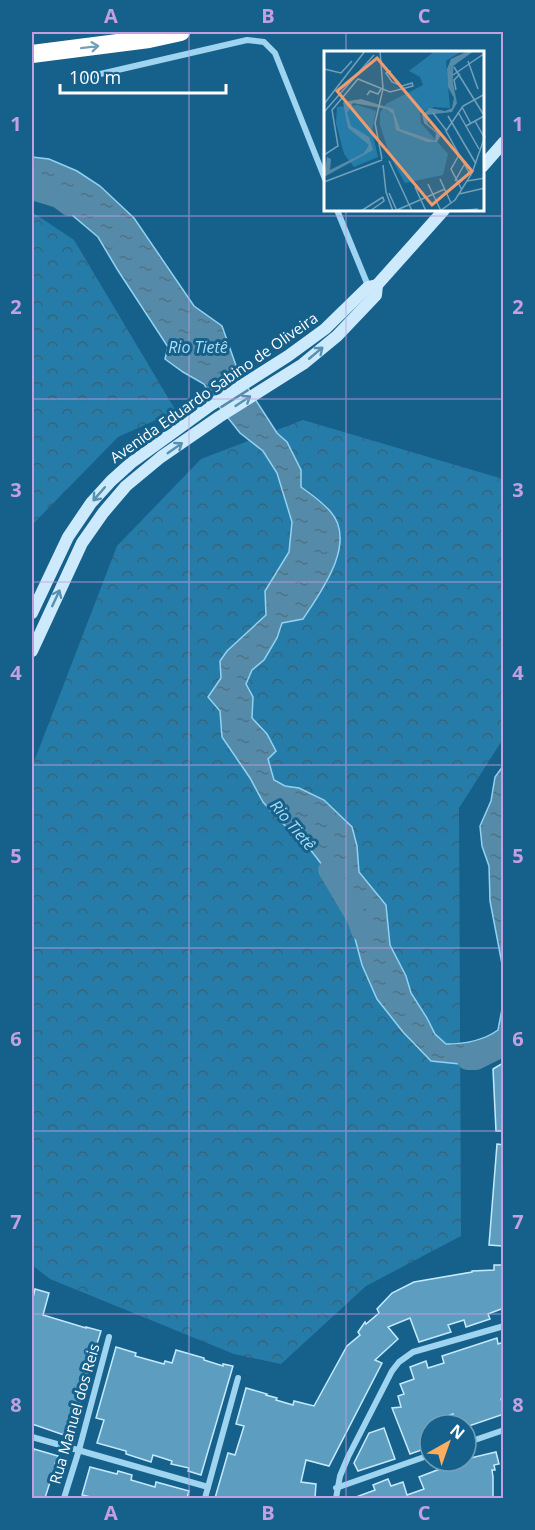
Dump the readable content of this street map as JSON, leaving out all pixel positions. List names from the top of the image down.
{
  "streets": {
    "main road": ["Avenida Eduardo Sabino de Oliveira"],
    "street": ["Rua Manuel dos Reis"]
  },
  "water": ["Rio Tietê"],
  "scale_bar": "100 m",
  "north": "top right",
  "grid": {
    "columns": ["A", "B", "C"],
    "rows": [
      "1",
      "2",
      "3",
      "4",
      "5",
      "6",
      "7",
      "8"
    ]
  }
}
